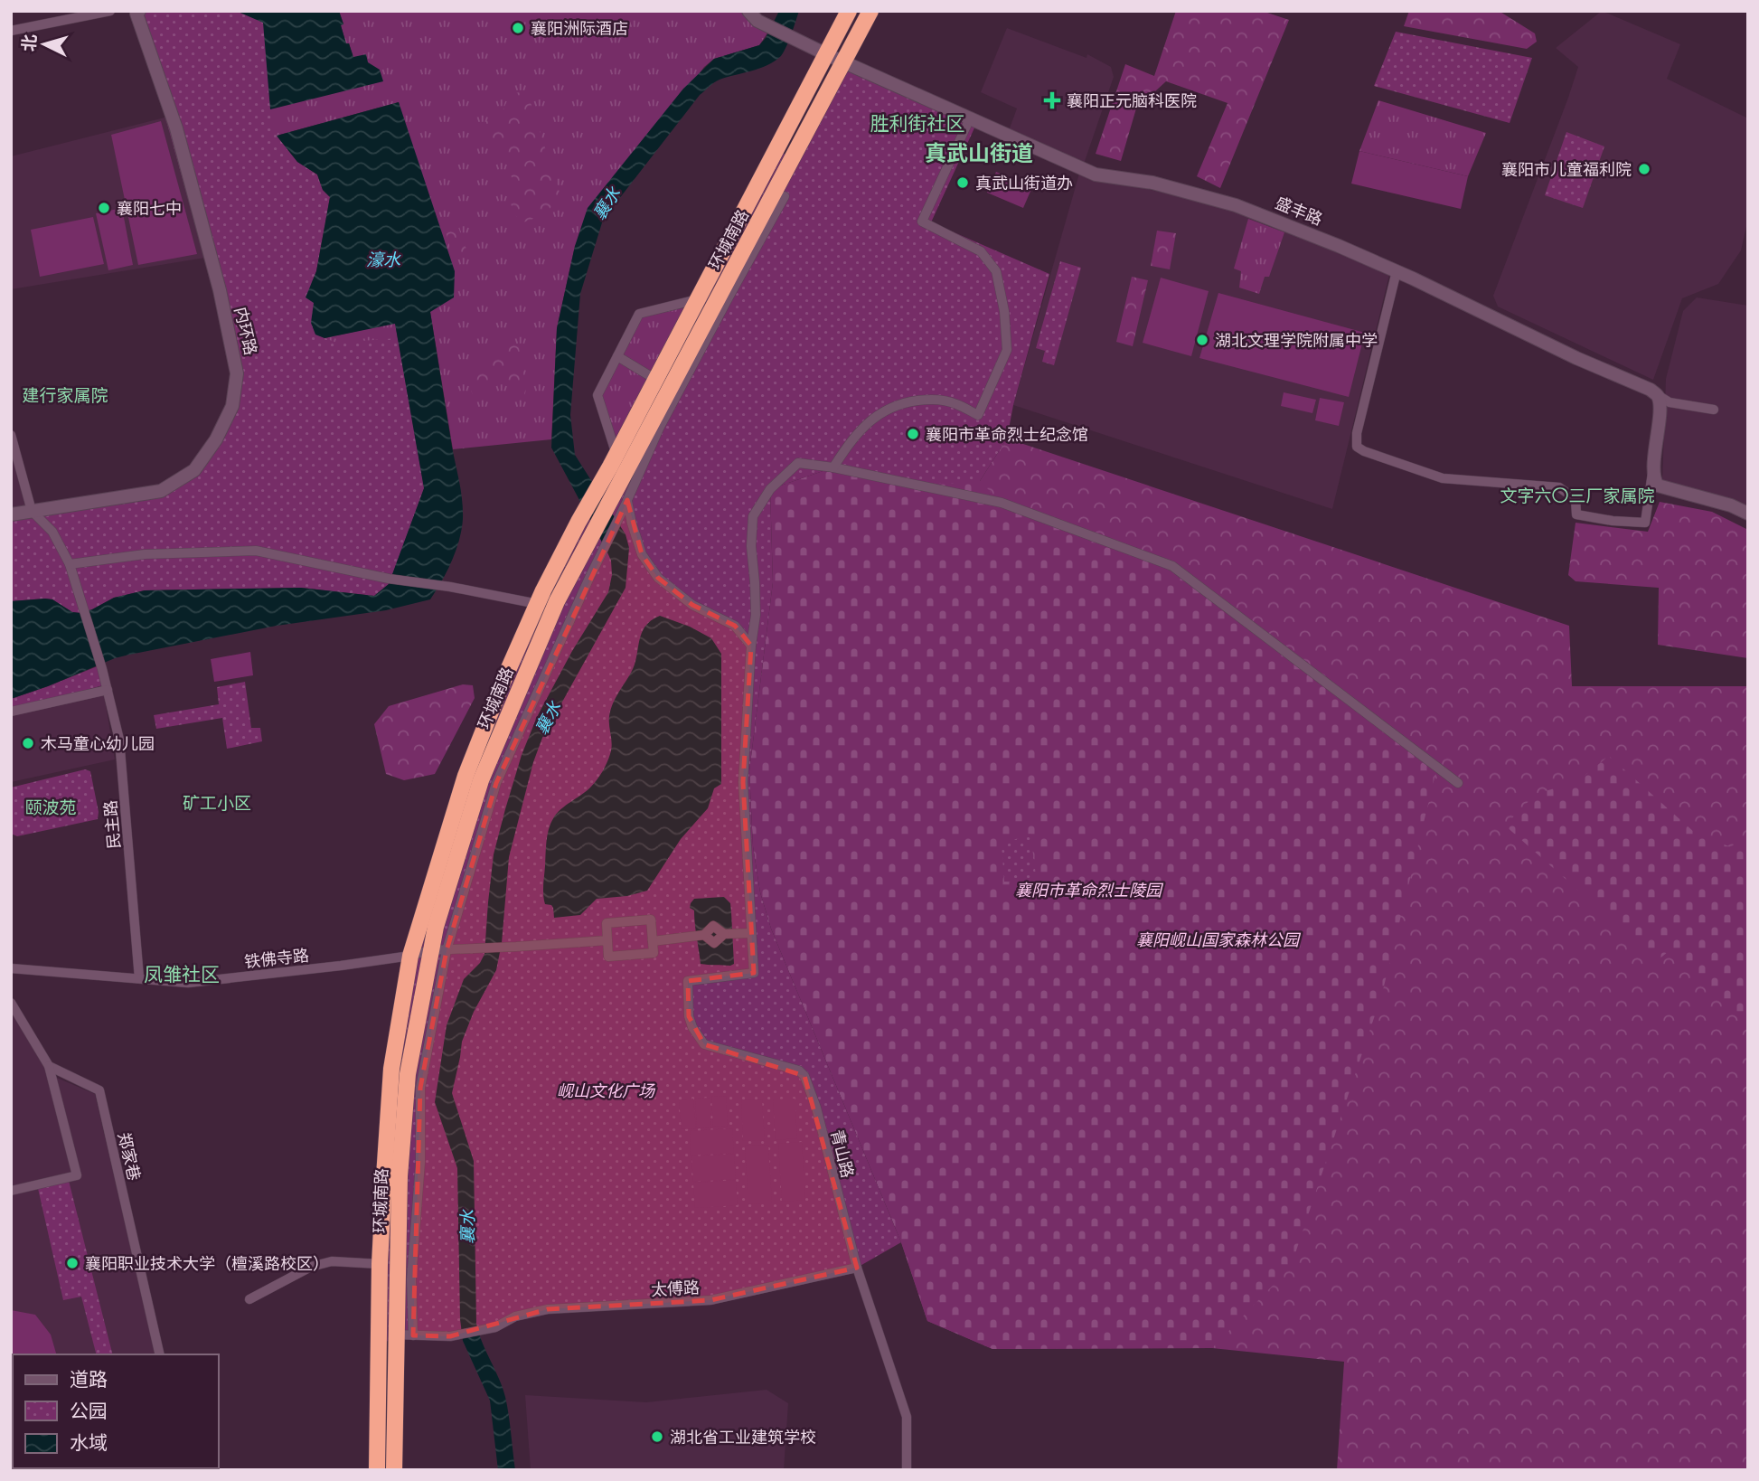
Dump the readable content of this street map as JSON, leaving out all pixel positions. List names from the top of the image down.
{
  "streets": {
    "highway": ["环城南路"],
    "street": [
      "盛丰路",
      "内环路",
      "民主路",
      "铁佛寺路",
      "青山路",
      "郑家巷",
      "太傅路"
    ]
  },
  "crossings": [
    ["盛丰路", "环城南路"],
    ["环城南路", "铁佛寺路"],
    ["环城南路", "太傅路"],
    ["民主路", "铁佛寺路"],
    ["青山路", "太傅路"]
  ],
  "districts": [
    "胜利街社区",
    "真武山街道",
    "建行家属院",
    "文字六〇三厂家属院",
    "矿工小区",
    "颐波苑",
    "凤雏社区"
  ],
  "water": ["襄水", "濠水"],
  "parks": ["襄阳市革命烈士陵园", "襄阳岘山国家森林公园", "岘山文化广场"],
  "places": {
    "other": [
      "襄阳洲际酒店",
      "襄阳市儿童福利院",
      "真武山街道办",
      "襄阳七中",
      "湖北文理学院附属中学",
      "襄阳市革命烈士纪念馆",
      "木马童心幼儿园",
      "襄阳职业技术大学（檀溪路校区）",
      "湖北省工业建筑学校"
    ],
    "health": ["襄阳正元脑科医院"]
  },
  "legend": ["道路", "公园", "水域"],
  "north": "left"
}
